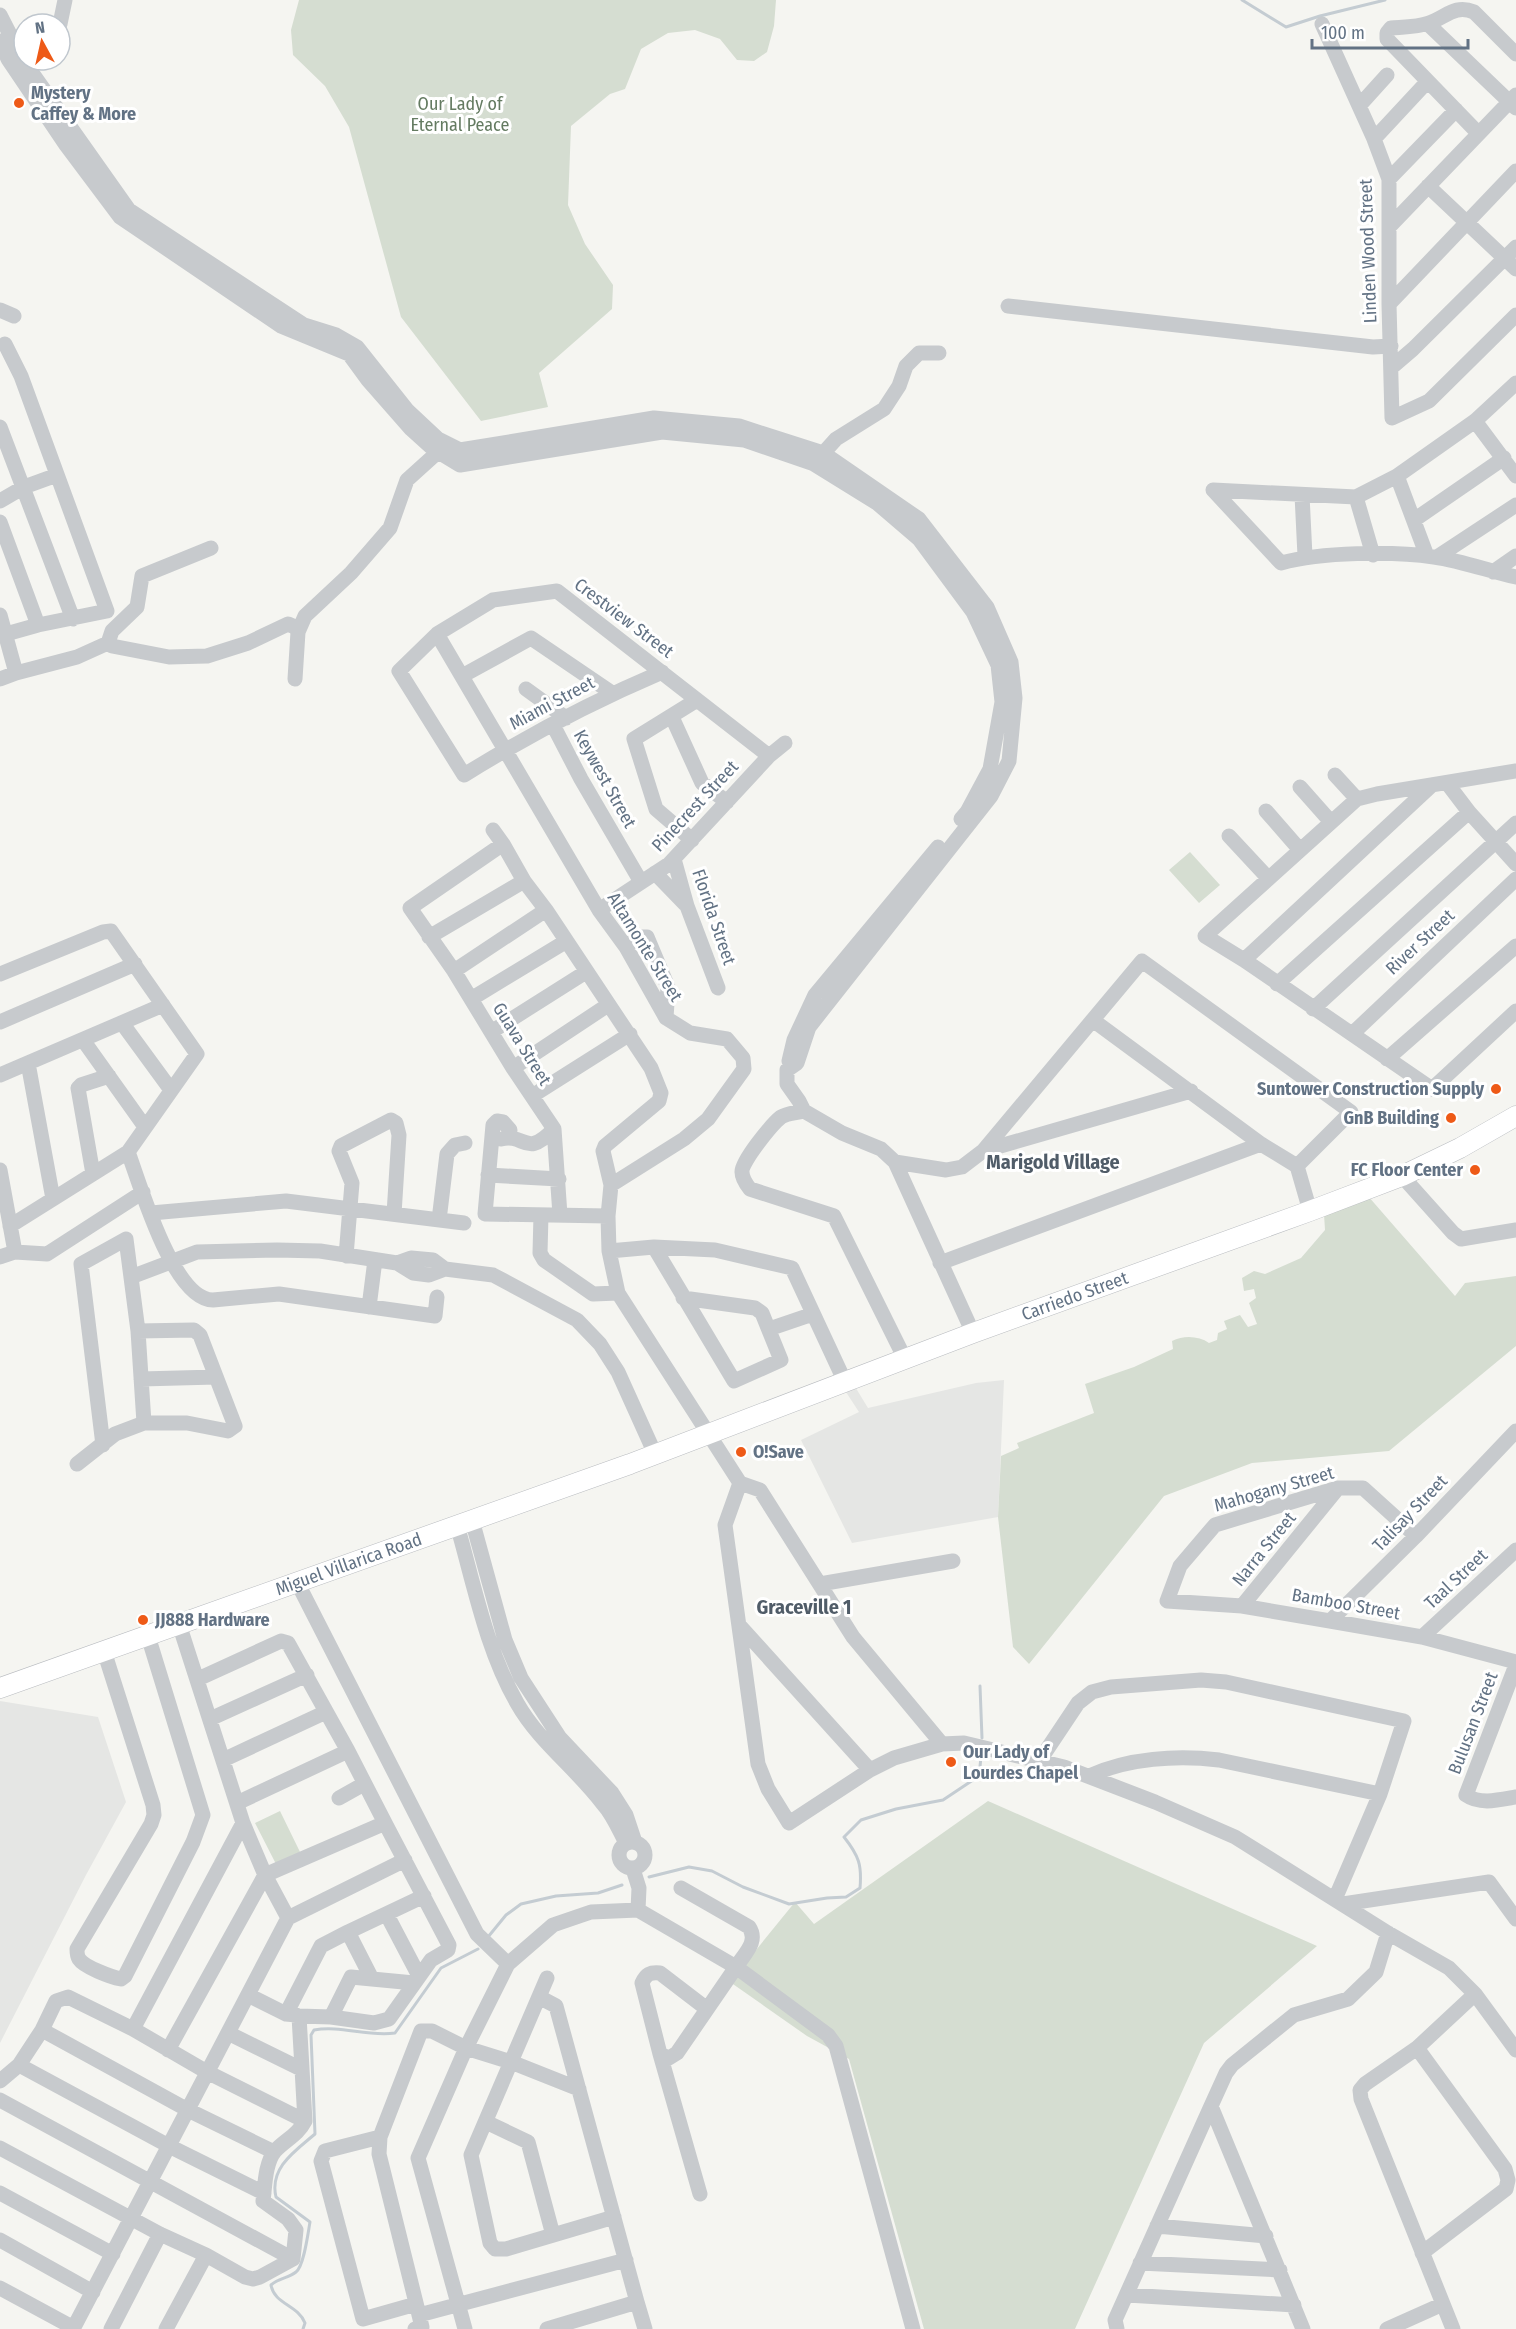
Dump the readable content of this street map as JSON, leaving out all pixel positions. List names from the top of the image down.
{
  "streets": {
    "main road": ["Carriedo Street", "Miguel Villarica Road"],
    "street": [
      "Linden Wood Street",
      "Crestview Street",
      "Miami Street",
      "Keywest Street",
      "Pinecrest Street",
      "Florida Street",
      "River Street",
      "Altamonte Street",
      "Guava Street",
      "Mahogany Street",
      "Talisay Street",
      "Narra Street",
      "Taal Street",
      "Bamboo Street",
      "Bulusan Street"
    ]
  },
  "crossings": [
    ["Crestview Street", "Miami Street"],
    ["Crestview Street", "Pinecrest Street"],
    ["Crestview Street", "Altamonte Street"],
    ["Miami Street", "Keywest Street"],
    ["Miami Street", "Altamonte Street"],
    ["Keywest Street", "Pinecrest Street"],
    ["Pinecrest Street", "Florida Street"],
    ["Pinecrest Street", "Altamonte Street"],
    ["Carriedo Street", "Miguel Villarica Road"],
    ["Mahogany Street", "Talisay Street"],
    ["Mahogany Street", "Narra Street"],
    ["Mahogany Street", "Bamboo Street"],
    ["Talisay Street", "Bamboo Street"],
    ["Narra Street", "Bamboo Street"],
    ["Taal Street", "Bamboo Street"],
    ["Bamboo Street", "Bulusan Street"]
  ],
  "districts": ["Marigold Village", "Graceville 1"],
  "parks": ["Our Lady of Eternal Peace"],
  "places": [
    "Mystery Caffey & More",
    "Suntower Construction Supply",
    "GnB Building",
    "FC Floor Center",
    "O!Save",
    "JJ888 Hardware",
    "Our Lady of Lourdes Chapel"
  ],
  "scale_bar": "100 m",
  "north": "top"
}
